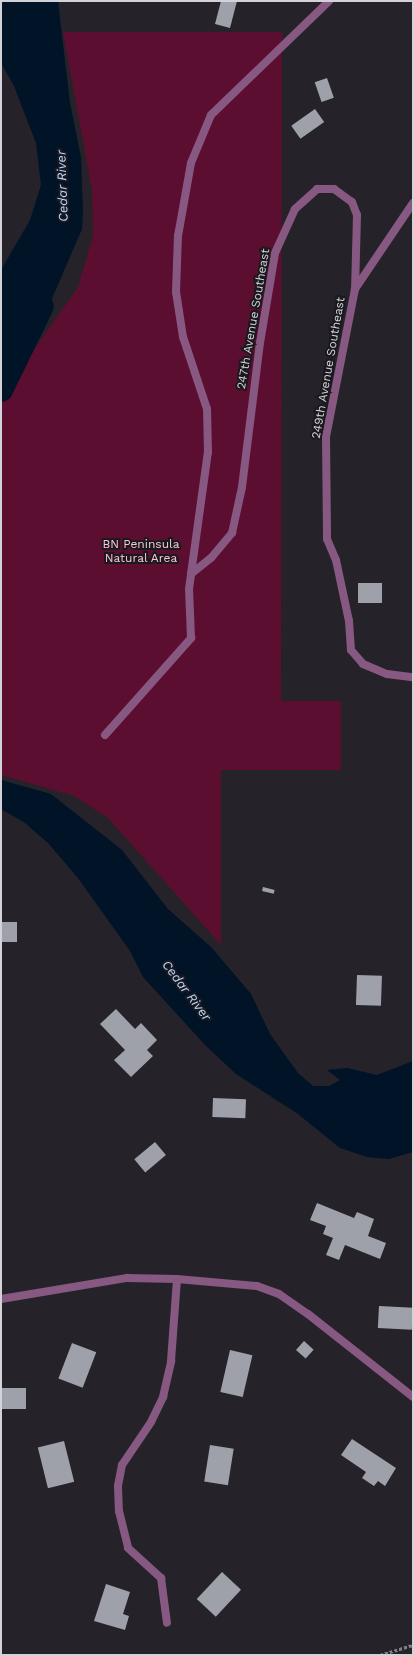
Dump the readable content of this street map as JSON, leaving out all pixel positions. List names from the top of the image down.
{
  "streets": {
    "street": ["247th Avenue Southeast", "249th Avenue Southeast"]
  },
  "crossings": [
    ["247th Avenue Southeast", "249th Avenue Southeast"]
  ],
  "water": ["Cedar River"],
  "parks": ["BN Peninsula Natural Area"]
}
